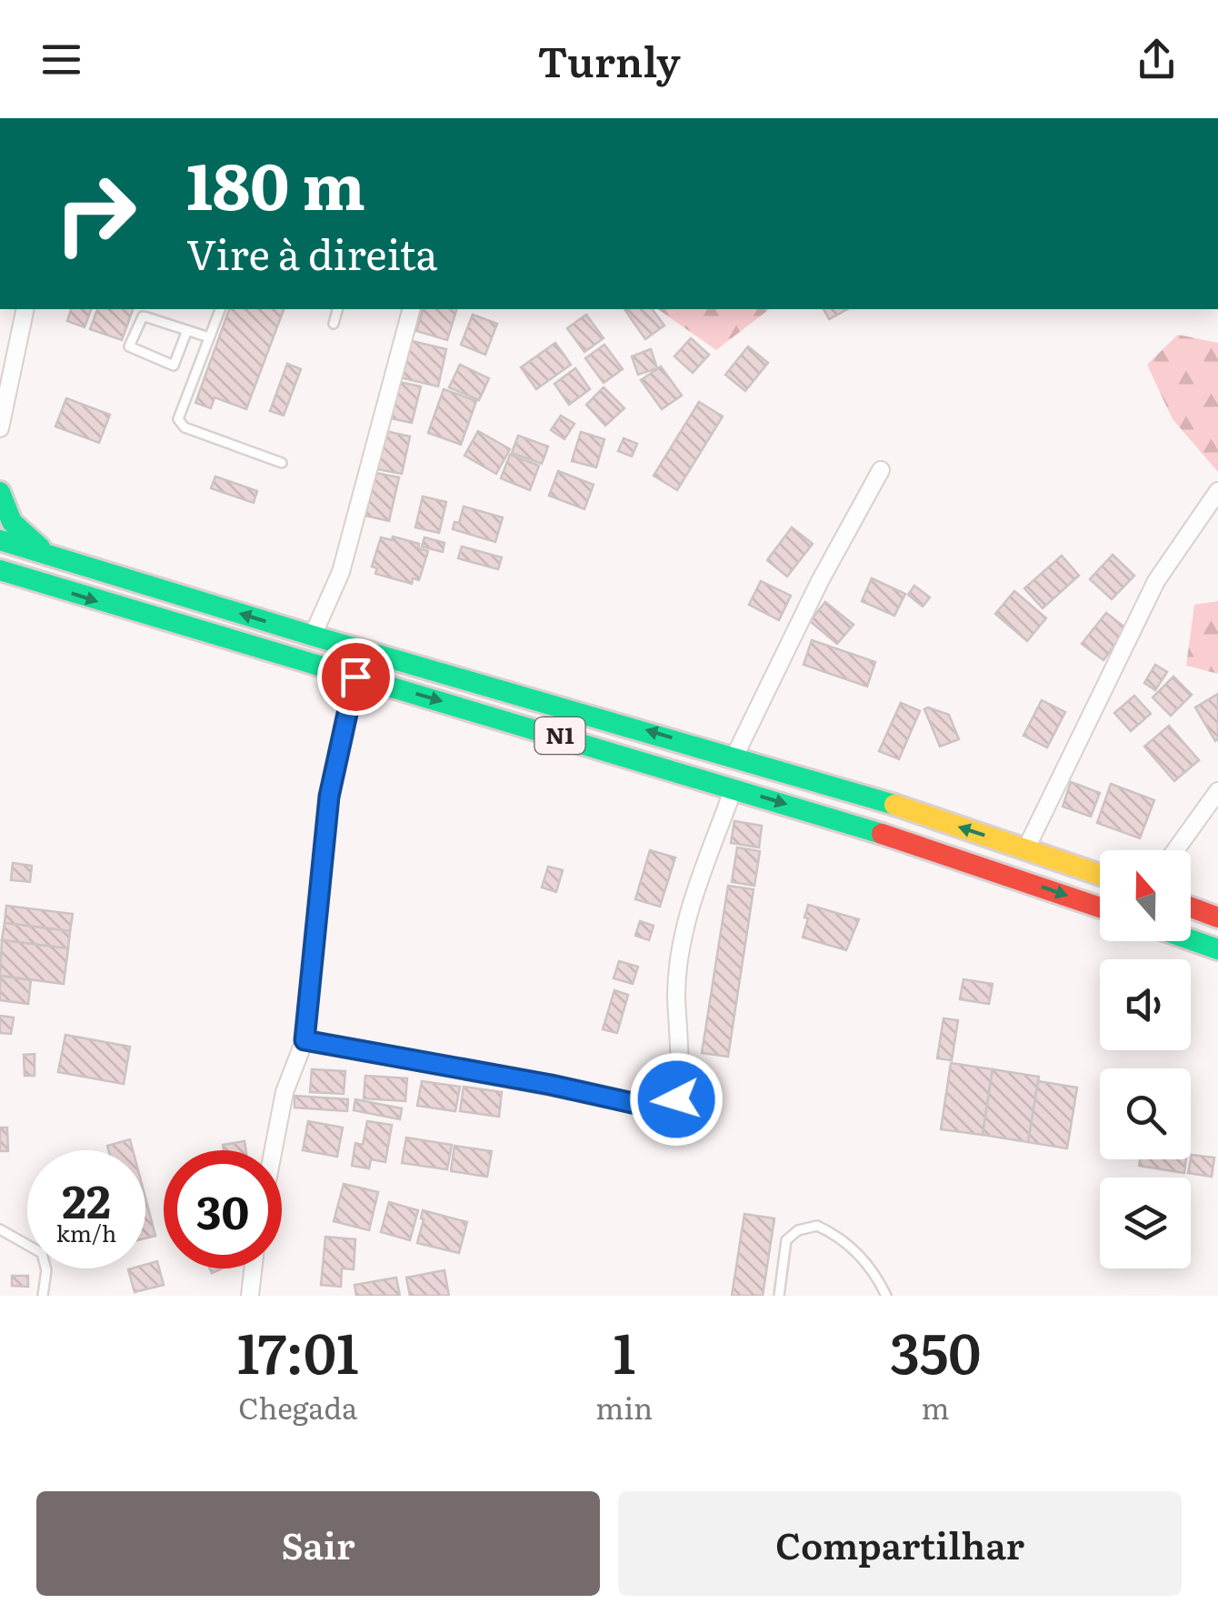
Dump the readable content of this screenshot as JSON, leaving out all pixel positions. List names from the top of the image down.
{
  "streets": {
    "main road": ["N1"]
  },
  "north": "top",
  "page": {
    "header": "Turnly",
    "turn": ["180 m", "Vire à direita"],
    "speed": "22 km/h",
    "limit": "30",
    "eta": [
      "17:01",
      "Chegada",
      "1",
      "min",
      "350",
      "m"
    ],
    "buttons": ["Sair", "Compartilhar"]
  }
}
